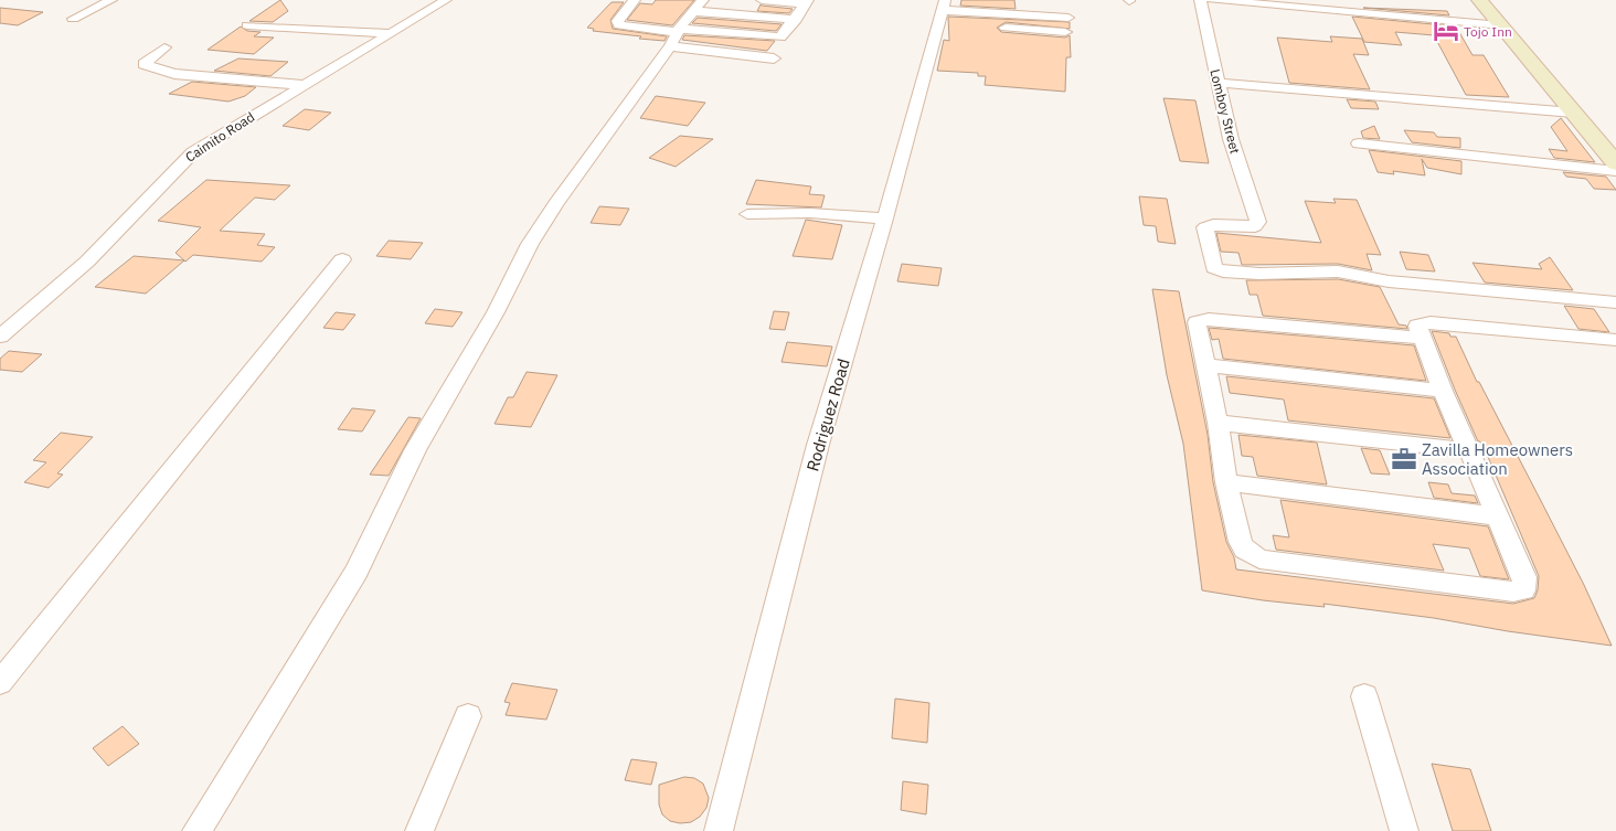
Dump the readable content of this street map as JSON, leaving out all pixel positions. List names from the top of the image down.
{
  "streets": {
    "street": ["Lomboy Street", "Caimito Road", "Rodriguez Road"]
  },
  "places": {
    "hotel": ["Tojo Inn"],
    "office": ["Zavilla Homeowners Association"]
  }
}
